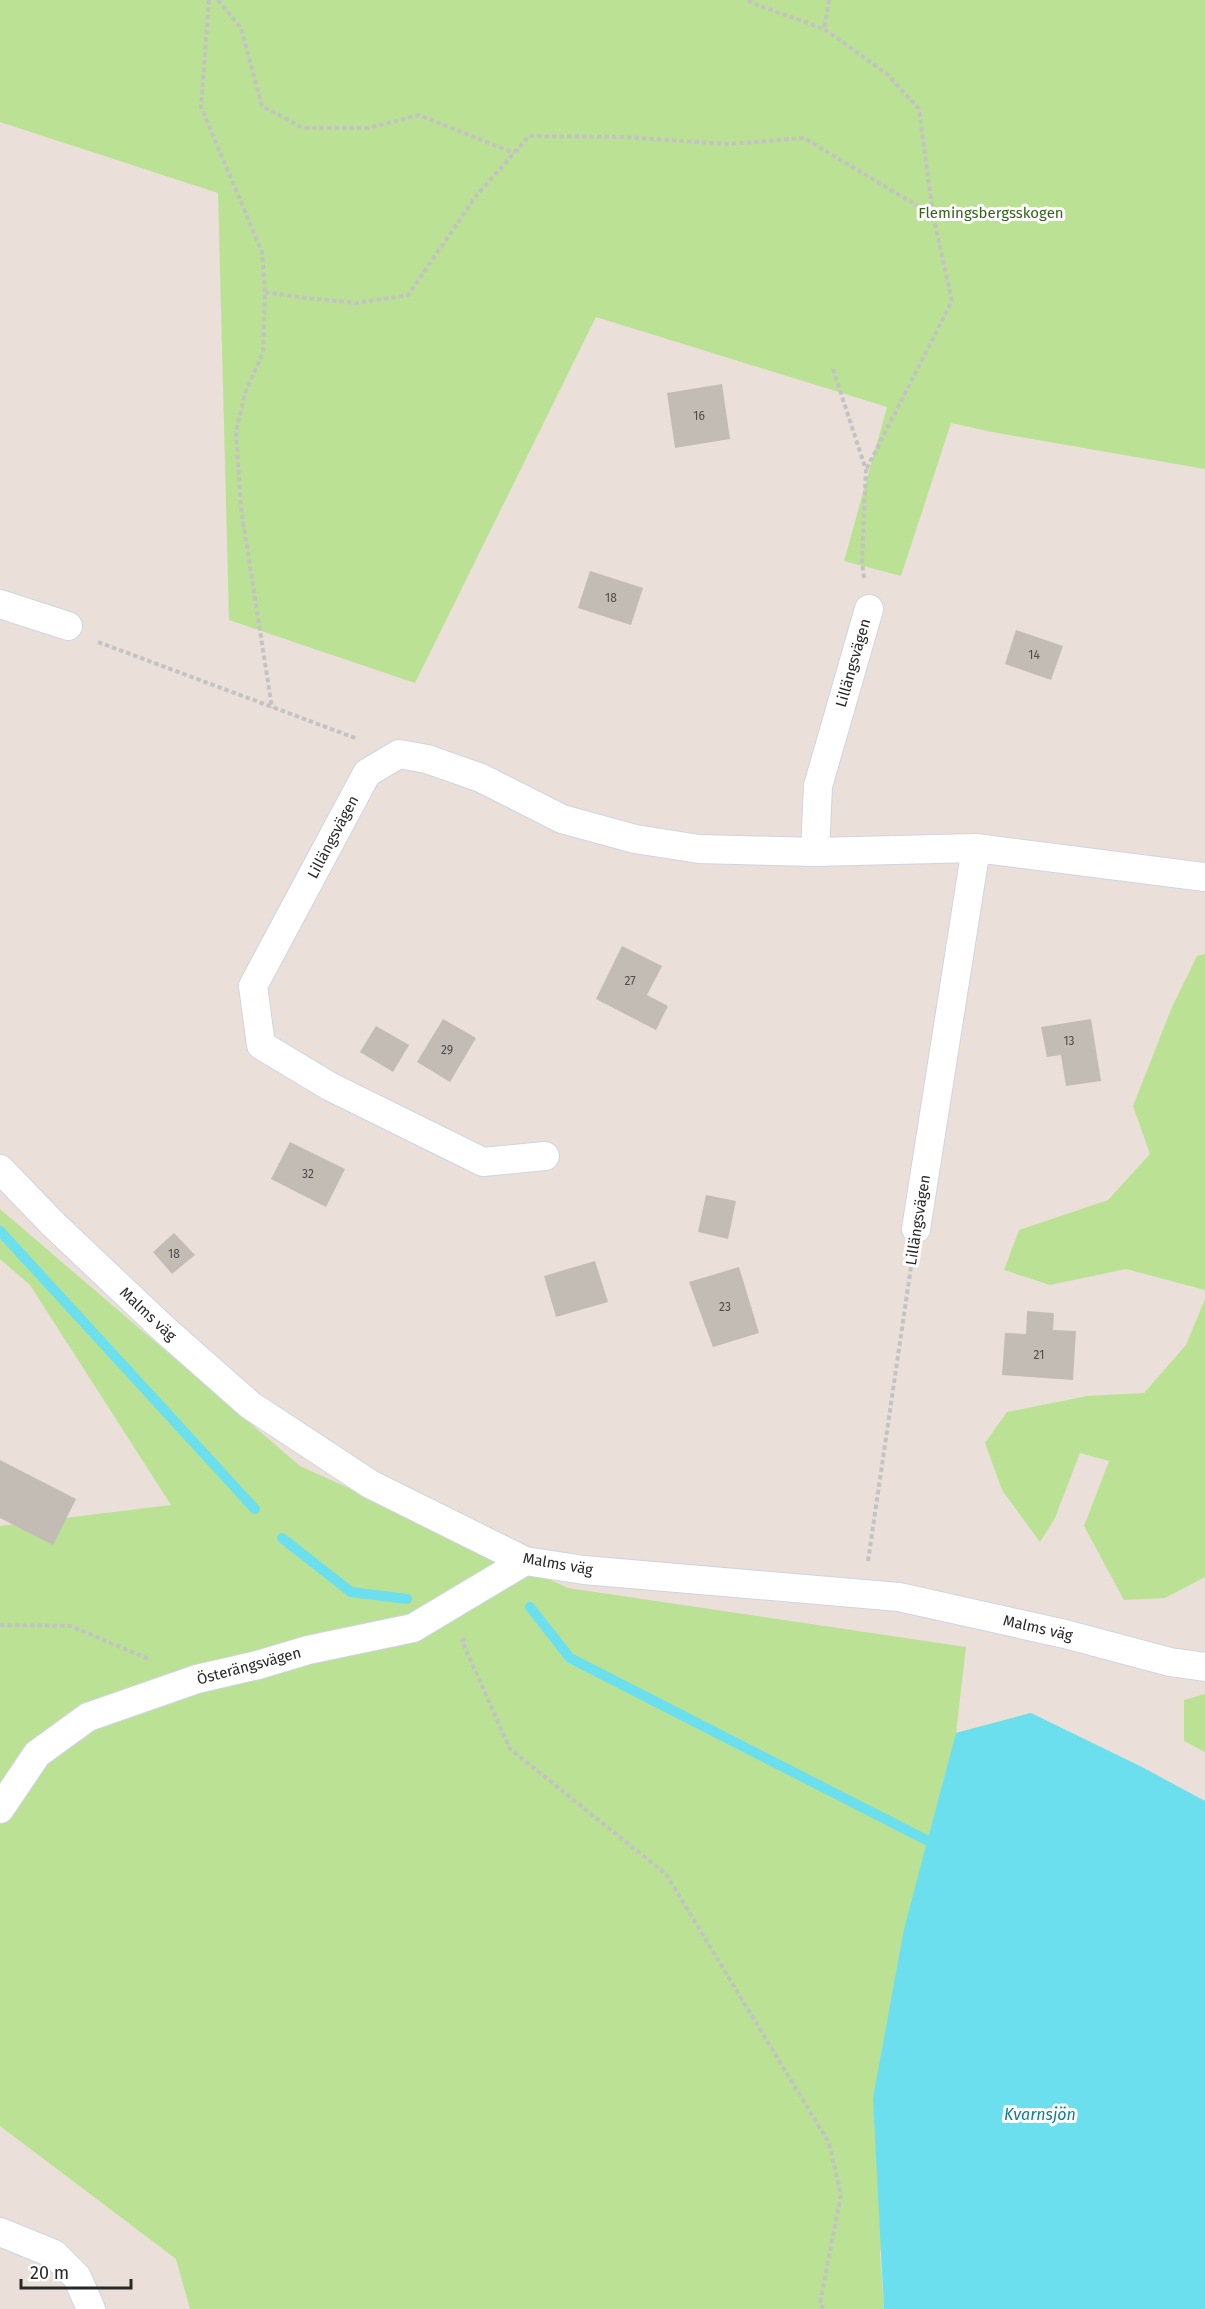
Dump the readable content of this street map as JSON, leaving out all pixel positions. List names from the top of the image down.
{
  "streets": {
    "street": ["Lillängsvägen", "Malms väg", "Österängsvägen"]
  },
  "crossings": [
    ["Lillängsvägen", "Malms väg"],
    ["Malms väg", "Österängsvägen"]
  ],
  "water": ["Kvarnsjön"],
  "parks": ["Flemingsbergsskogen"],
  "house_numbers": [
    "16",
    "18",
    "14",
    "27",
    "13",
    "29",
    "32",
    "18",
    "23",
    "21"
  ],
  "scale_bar": "20 m"
}
